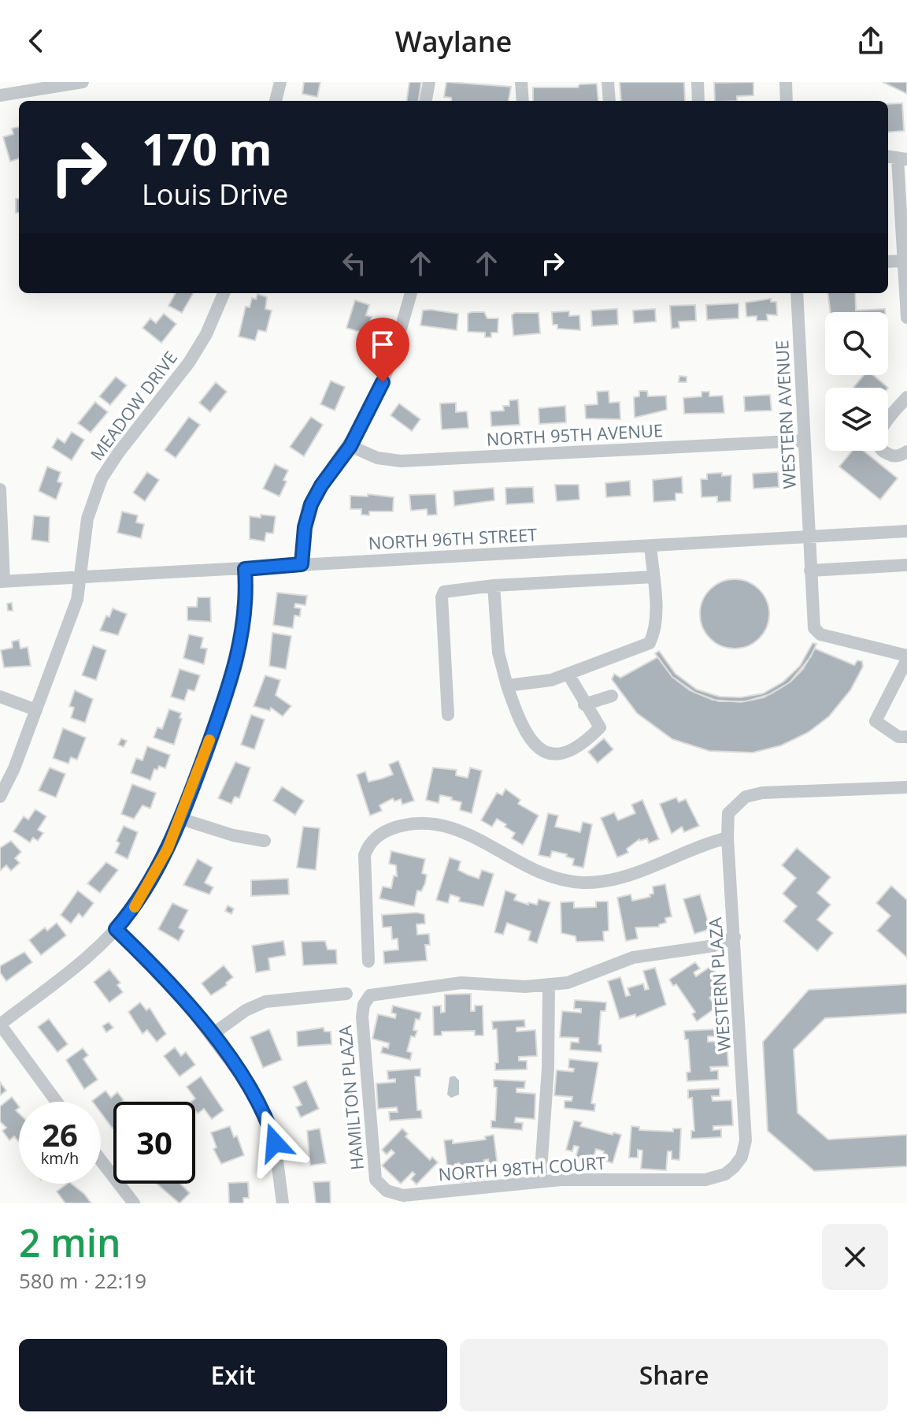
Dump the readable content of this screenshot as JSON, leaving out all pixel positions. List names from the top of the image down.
{
  "streets": {
    "street": [
      "MEADOW DRIVE",
      "WESTERN AVENUE",
      "NORTH 95TH AVENUE",
      "NORTH 96TH STREET",
      "WESTERN PLAZA",
      "HAMILTON PLAZA",
      "NORTH 98TH COURT"
    ]
  },
  "crossings": [
    ["MEADOW DRIVE", "NORTH 96TH STREET"],
    ["WESTERN AVENUE", "NORTH 95TH AVENUE"],
    ["WESTERN AVENUE", "NORTH 96TH STREET"],
    ["WESTERN PLAZA", "NORTH 98TH COURT"],
    ["HAMILTON PLAZA", "NORTH 98TH COURT"]
  ],
  "page": {
    "header": "Waylane",
    "turn": ["170 m", "Louis Drive"],
    "speed": "26 km/h",
    "limit": "30",
    "heading": ["2 min", "580 m · 22:19"],
    "buttons": ["Exit", "Share"]
  }
}
